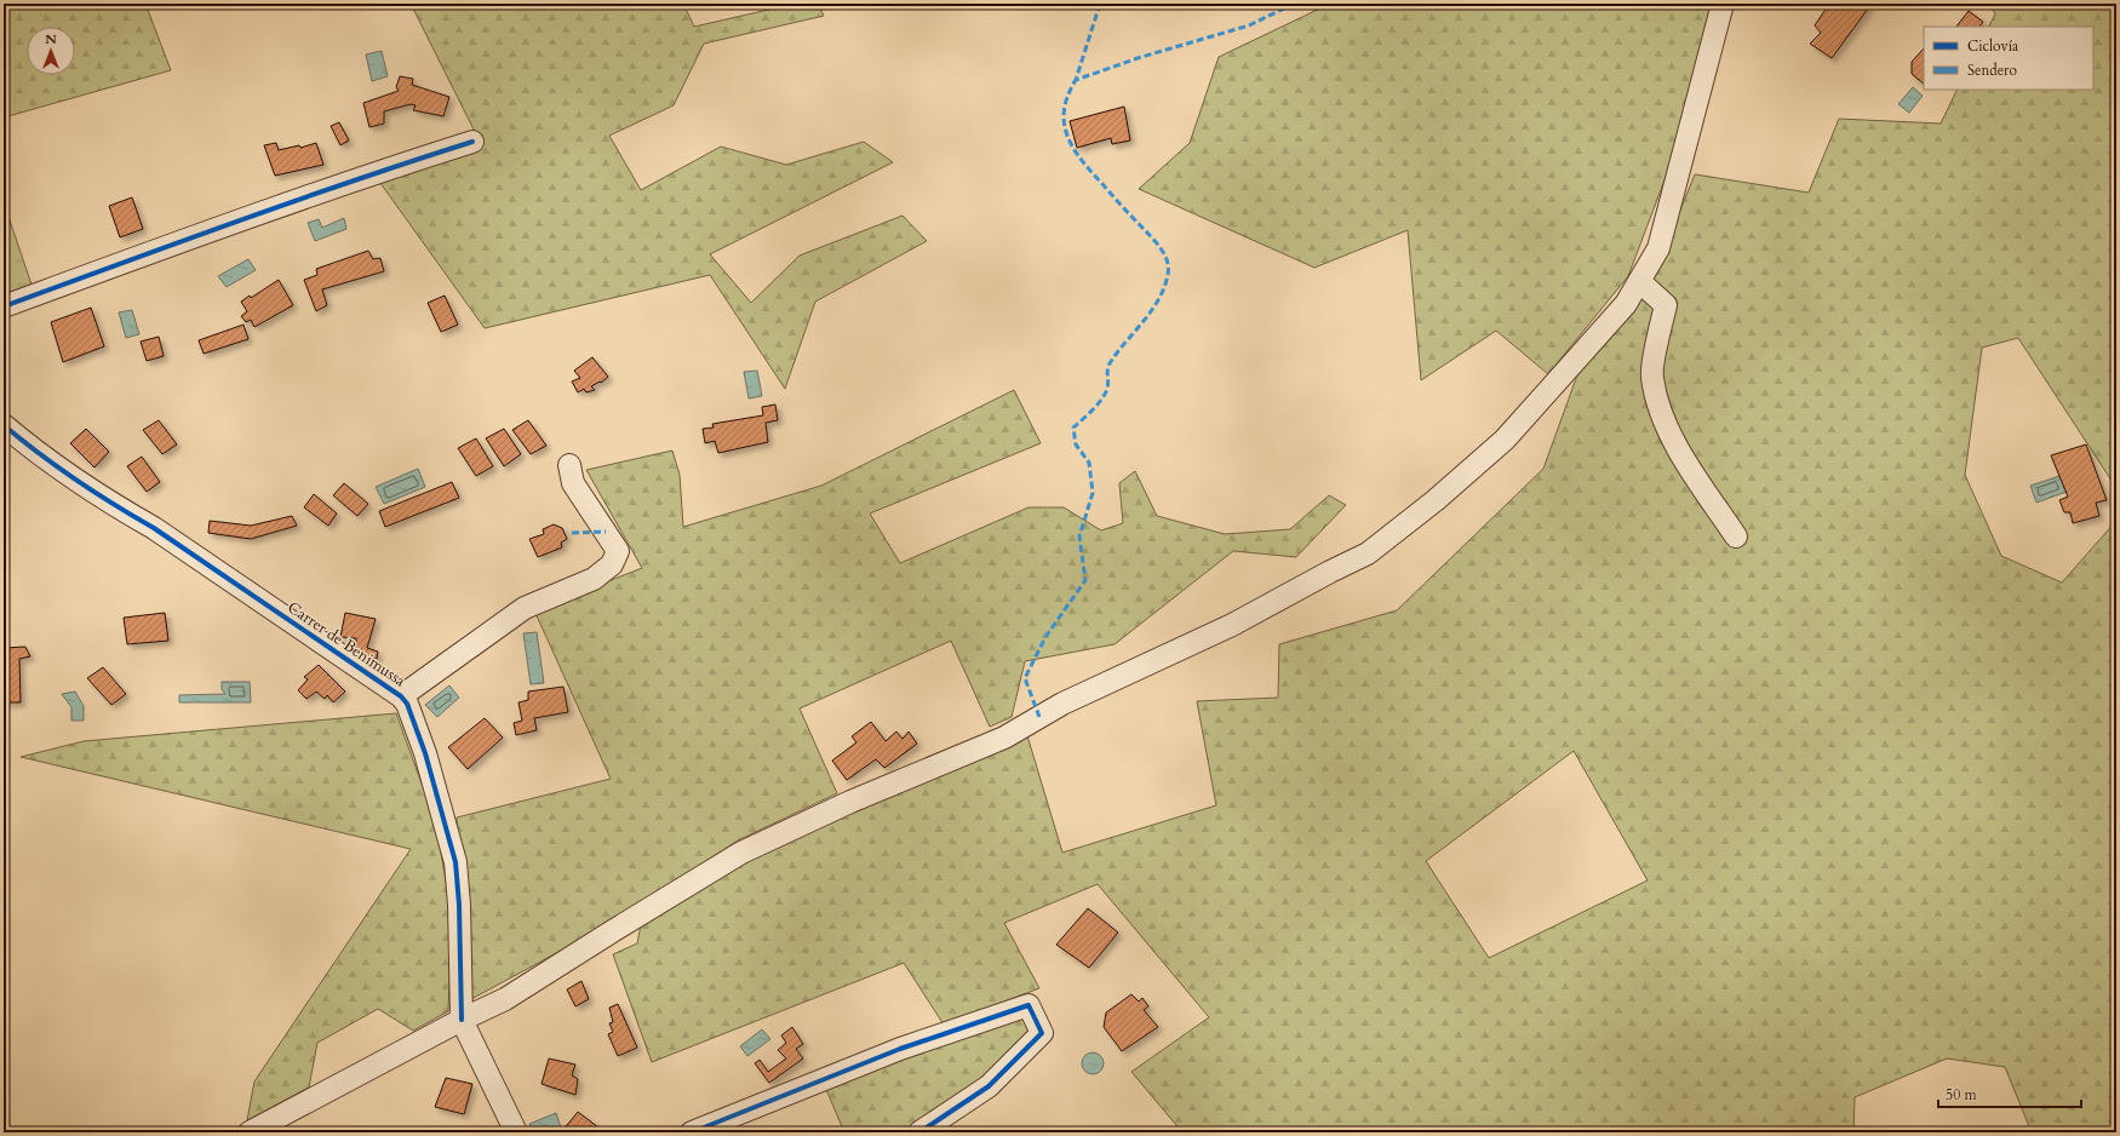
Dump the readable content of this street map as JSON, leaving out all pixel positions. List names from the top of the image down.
{
  "streets": {
    "street": ["Carrer de Benimussa"]
  },
  "legend": ["Ciclovía", "Sendero"],
  "scale_bar": "50 m",
  "north": "top"
}
